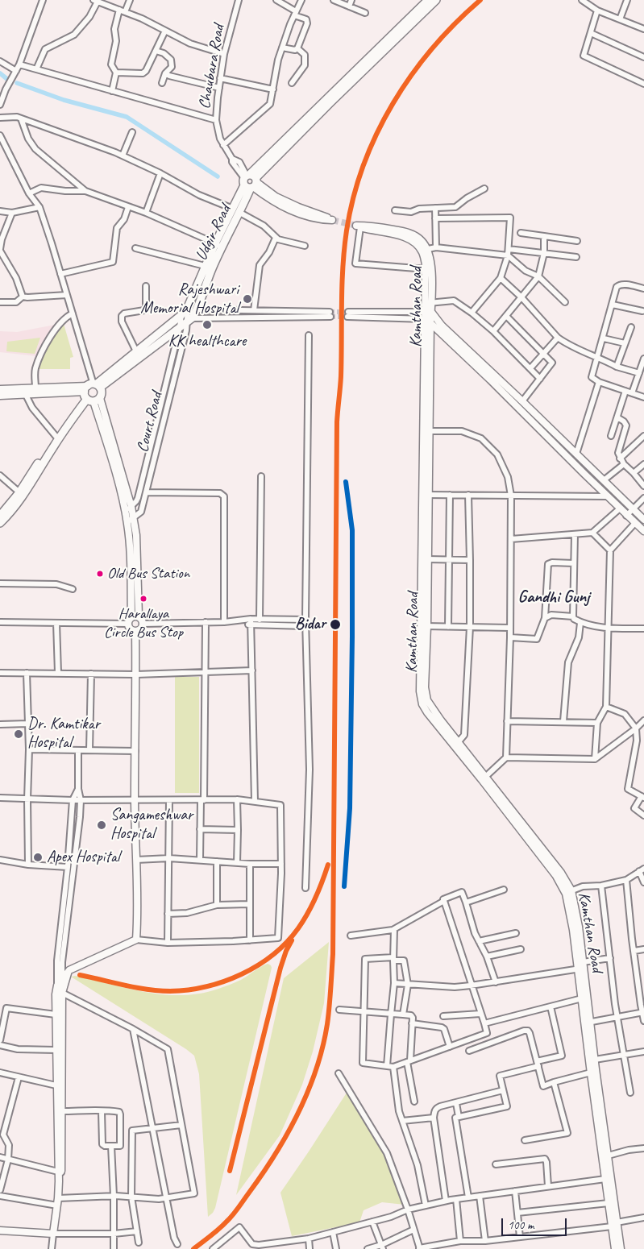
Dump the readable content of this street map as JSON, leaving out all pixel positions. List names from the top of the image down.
{
  "streets": {
    "highway": ["Udgir Road"],
    "main road": ["Kamthan Road"],
    "street": ["Chaubara Road", "Court Road"]
  },
  "crossings": [
    ["Chaubara Road", "Udgir Road"],
    ["Udgir Road", "Court Road"]
  ],
  "districts": ["Gandhi Gunj"],
  "places": [
    "Rajeshwari Memorial Hospital",
    "KK healthcare",
    "Old Bus Station",
    "Harallaya Circle Bus Stop",
    "Bidar",
    "Dr. Kamtikar Hospital",
    "Sangameshwar Hospital",
    "Apex Hospital"
  ],
  "scale_bar": "100 m"
}
